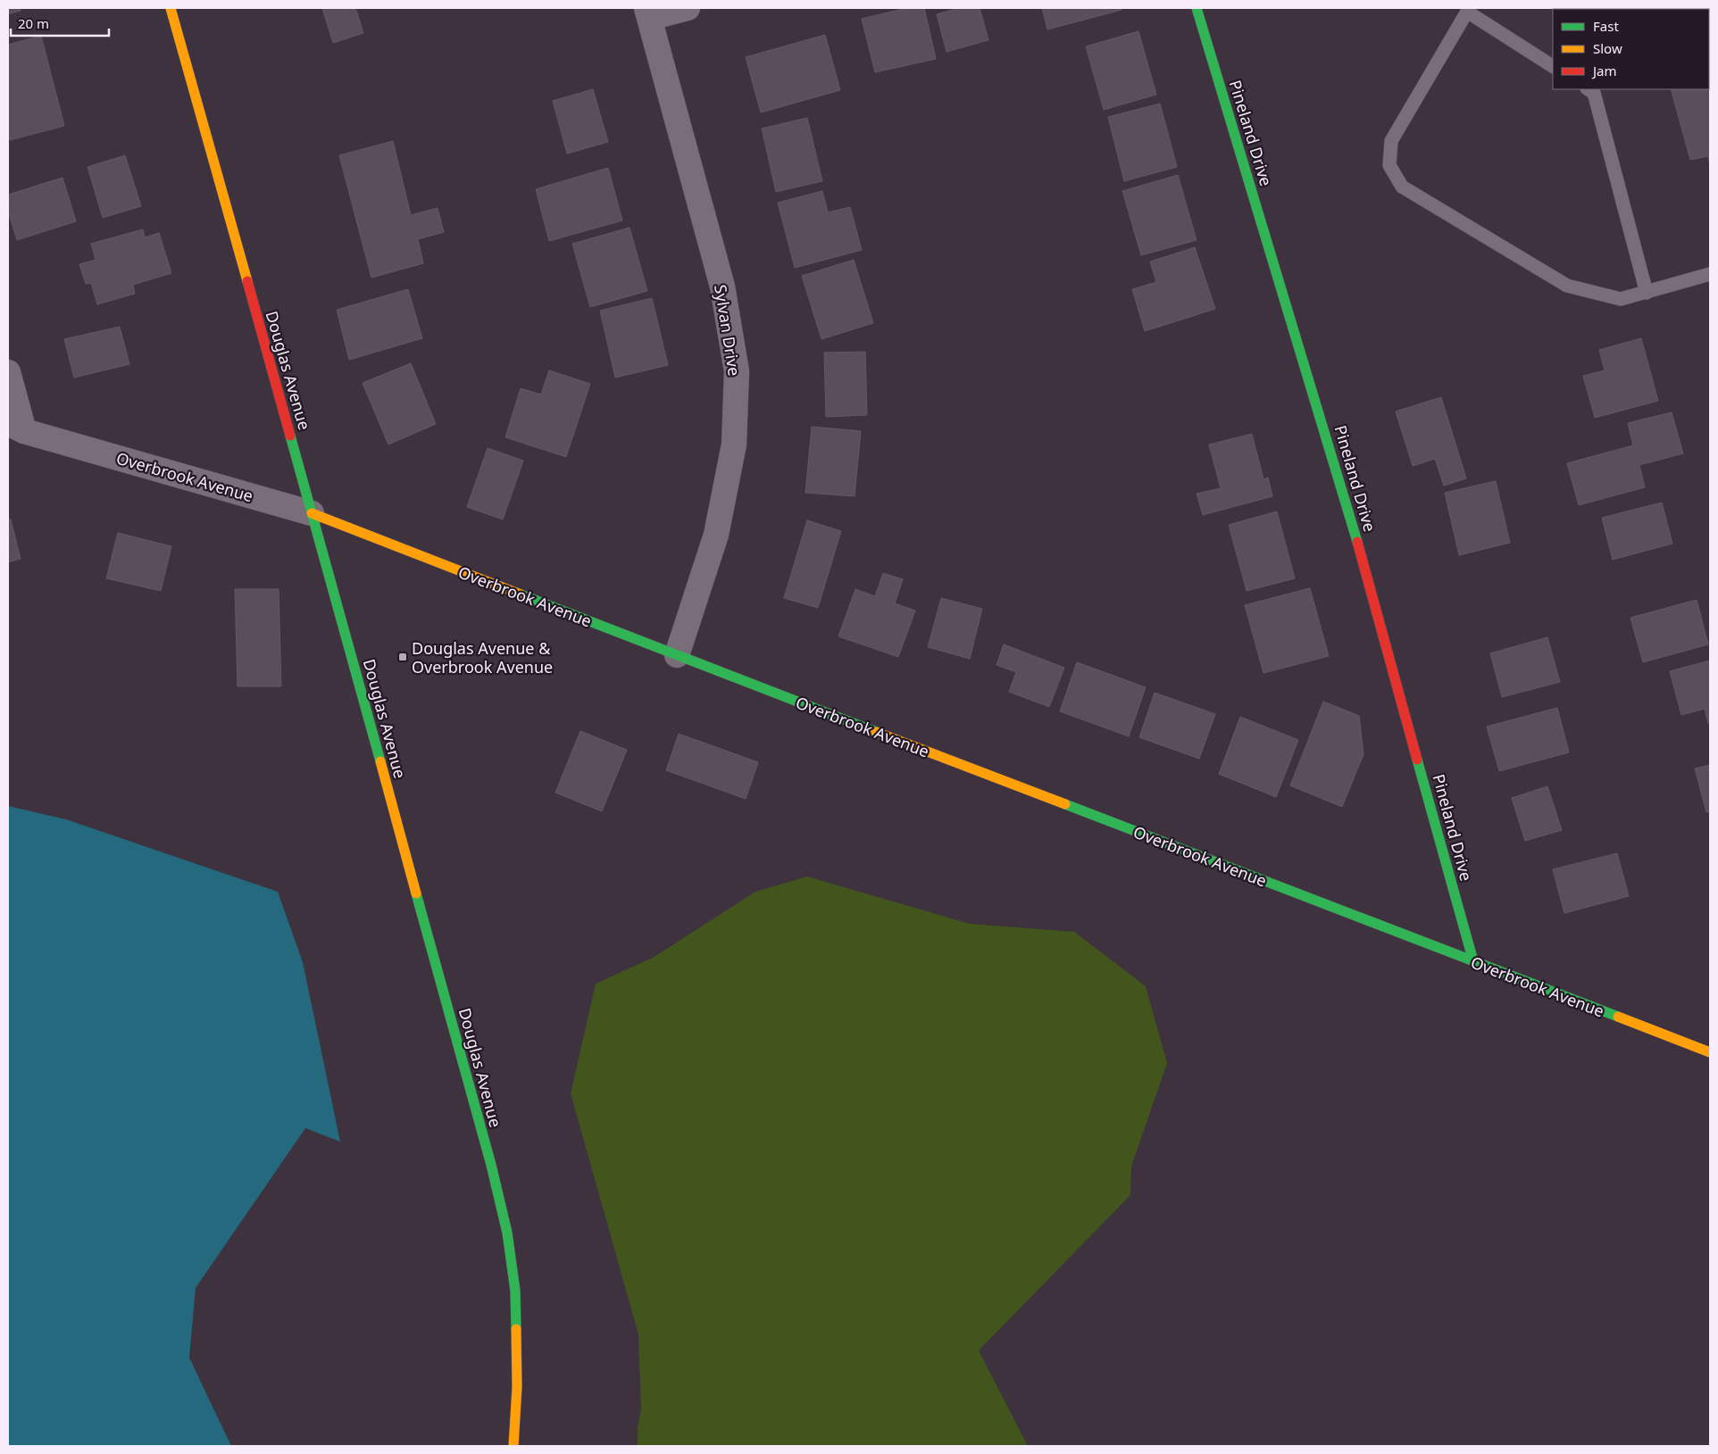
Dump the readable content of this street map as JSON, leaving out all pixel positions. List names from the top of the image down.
{
  "streets": {
    "street": [
      "Pineland Drive",
      "Sylvan Drive",
      "Douglas Avenue",
      "Overbrook Avenue"
    ]
  },
  "crossings": [
    ["Pineland Drive", "Overbrook Avenue"],
    ["Sylvan Drive", "Overbrook Avenue"],
    ["Douglas Avenue", "Overbrook Avenue"]
  ],
  "places": {
    "transit": ["Douglas Avenue & Overbrook Avenue"]
  },
  "legend": ["Fast", "Slow", "Jam"],
  "scale_bar": "20 m"
}
